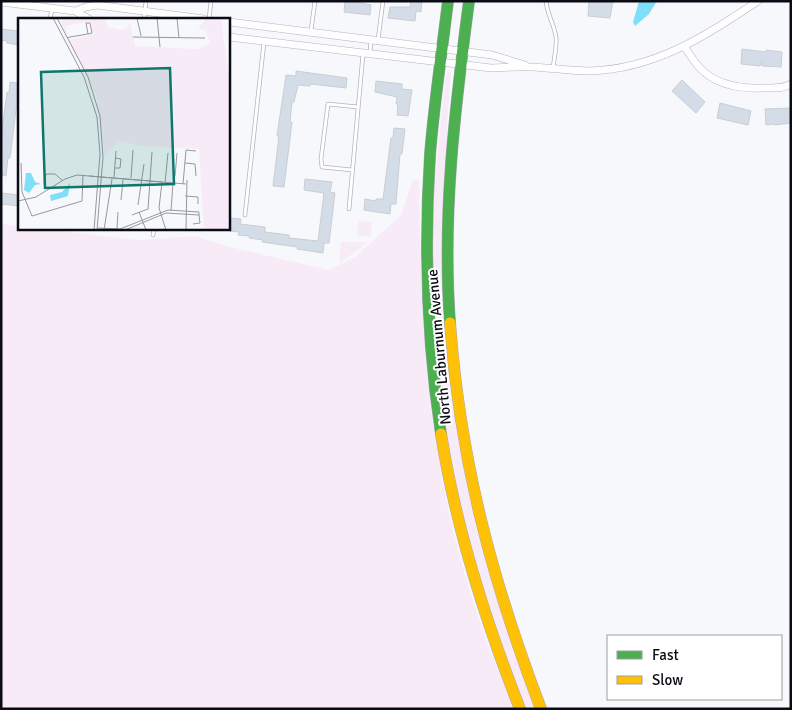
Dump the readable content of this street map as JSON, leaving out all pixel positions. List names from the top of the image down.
{
  "streets": {
    "main road": ["North Laburnum Avenue"]
  },
  "legend": ["Fast", "Slow"]
}
